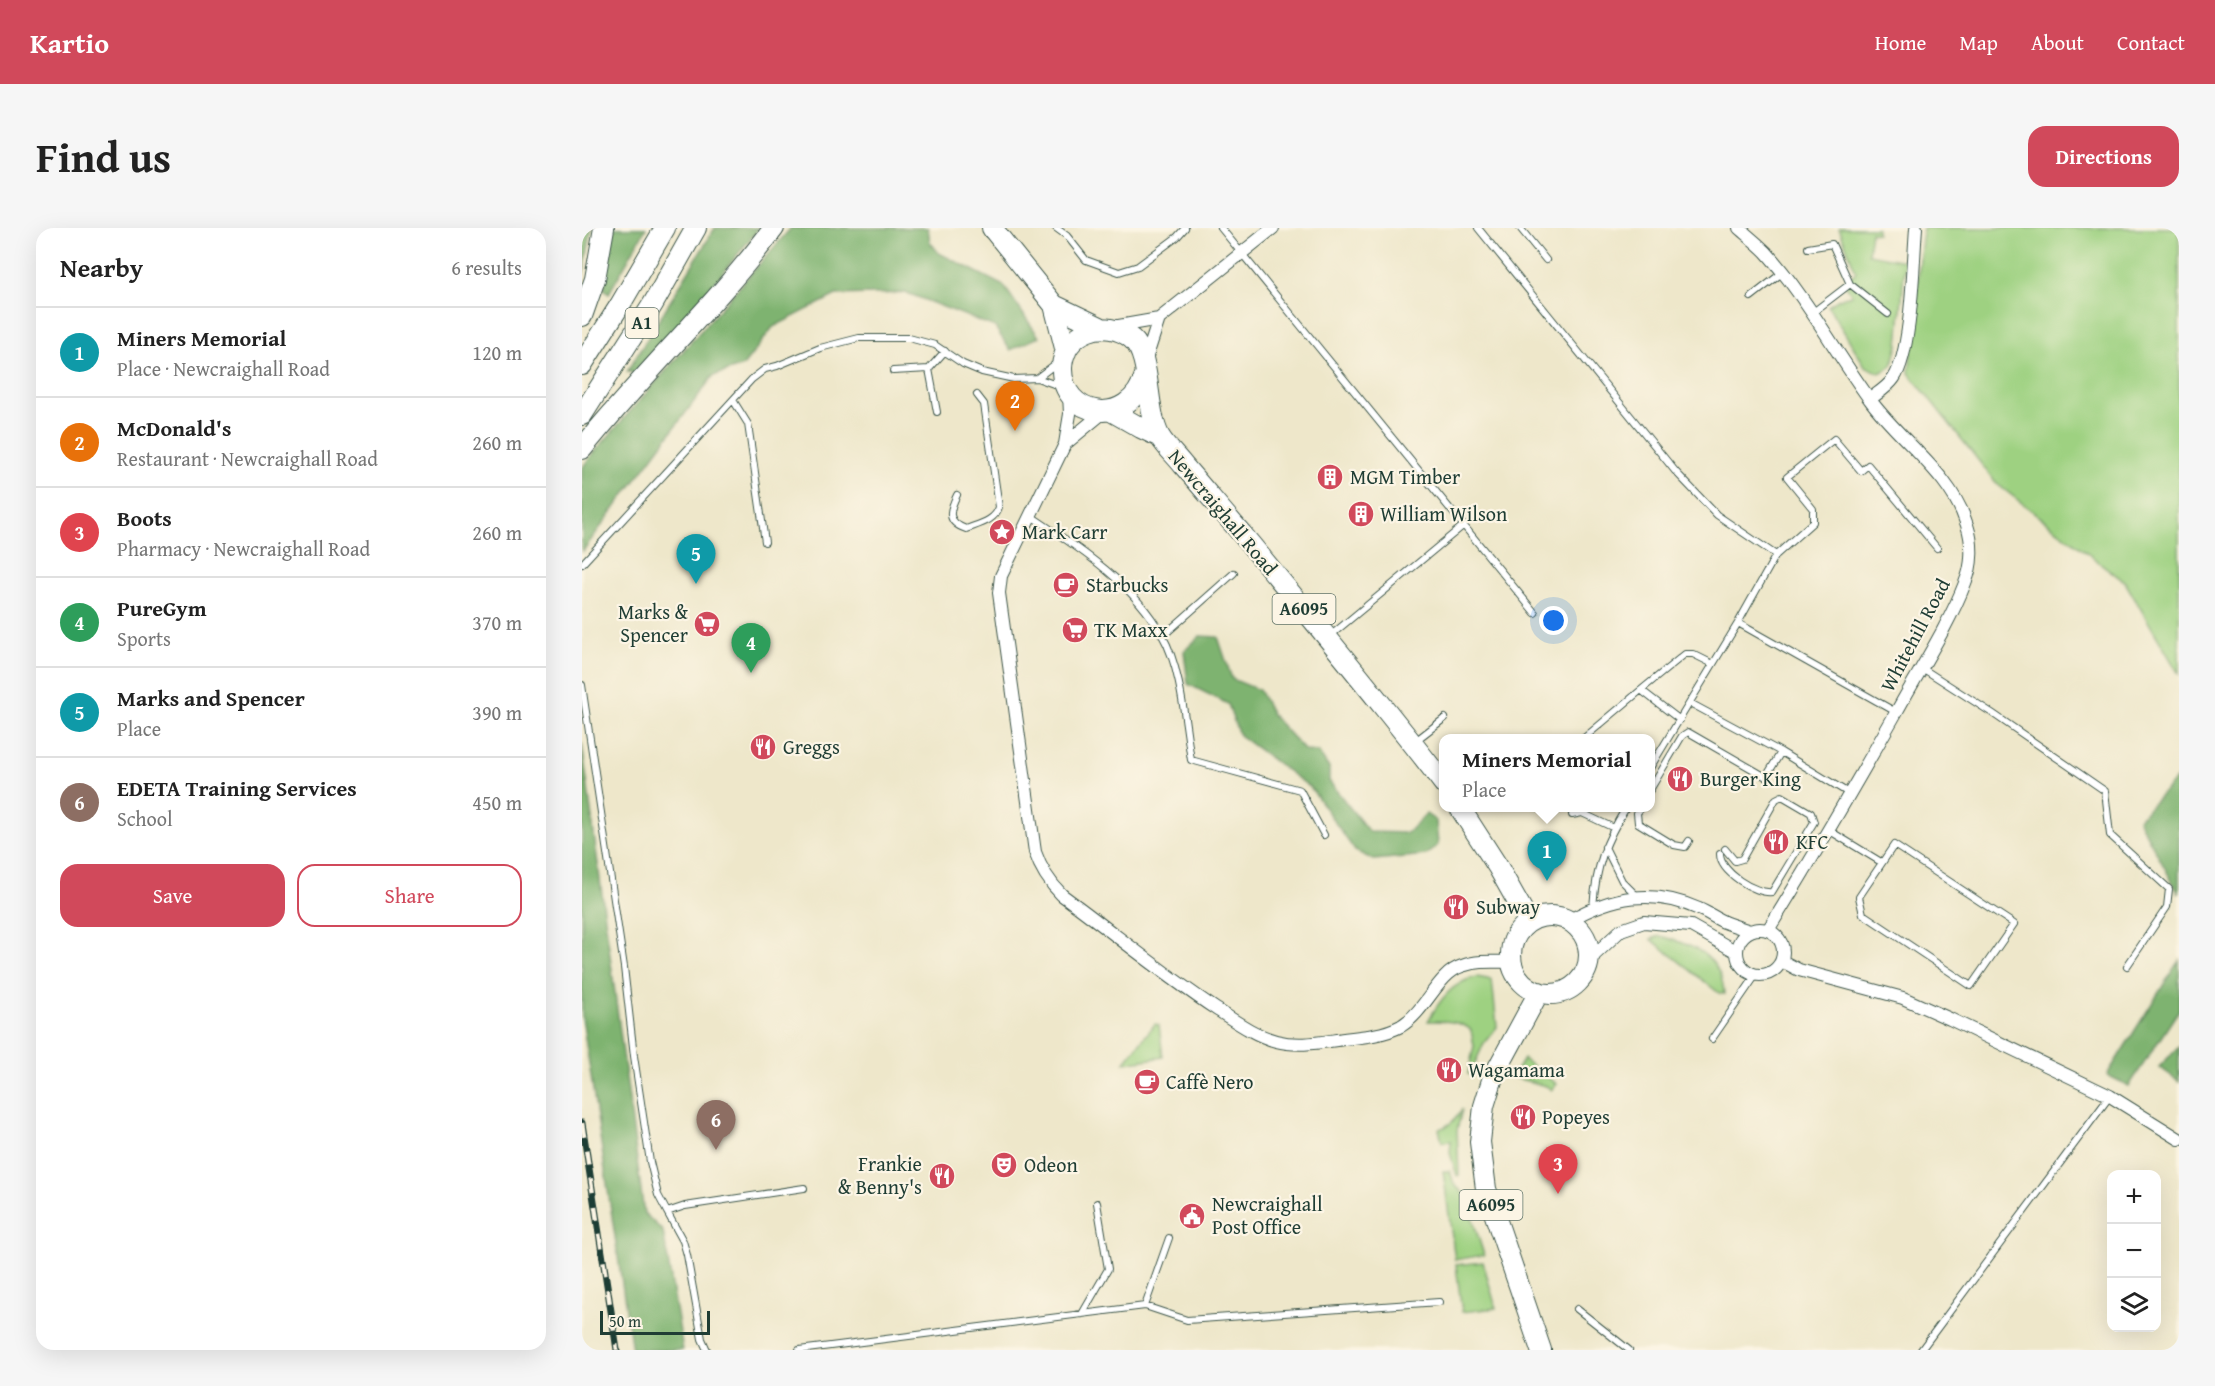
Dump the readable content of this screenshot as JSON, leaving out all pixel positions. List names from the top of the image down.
{
  "streets": {
    "main road": ["A1", "Newcraighall Road", "A6095"],
    "street": ["Whitehill Road"]
  },
  "places": {
    "building": ["MGM Timber", "William Wilson"],
    "place": ["Mark Carr"],
    "cafe": ["Starbucks", "Caffè Nero"],
    "supermarket": ["Marks & Spencer", "TK Maxx"],
    "restaurant": [
      "Greggs",
      "Burger King",
      "KFC",
      "Subway",
      "Wagamama",
      "Popeyes",
      "Frankie & Benny's"
    ],
    "theatre": ["Odeon"],
    "public building": ["Newcraighall Post Office"]
  },
  "scale_bar": "50 m",
  "page": {
    "header": "Kartio",
    "nav": [
      "Home",
      "Map",
      "About",
      "Contact"
    ],
    "title": "Find us",
    "buttons": [
      "Directions",
      ["Save", "Share"]
    ],
    "heading": ["Nearby", "6 results"],
    "list": [
      {
        "mark": "1",
        "name": "Miners Memorial",
        "note": "Place · Newcraighall Road",
        "value": "120 m"
      },
      {
        "mark": "2",
        "name": "McDonald's",
        "note": "Restaurant · Newcraighall Road",
        "value": "260 m"
      },
      {
        "mark": "3",
        "name": "Boots",
        "note": "Pharmacy · Newcraighall Road",
        "value": "260 m"
      },
      {
        "mark": "4",
        "name": "PureGym",
        "note": "Sports",
        "value": "370 m"
      },
      {
        "mark": "5",
        "name": "Marks and Spencer",
        "note": "Place",
        "value": "390 m"
      },
      {
        "mark": "6",
        "name": "EDETA Training Services",
        "note": "School",
        "value": "450 m"
      }
    ],
    "pins": [
      "2",
      "5",
      "4",
      "1",
      "6",
      "3"
    ],
    "popup": ["Miners Memorial", "Place"],
    "map_buttons": ["+", "−"],
    "scale": "50 m"
  }
}
